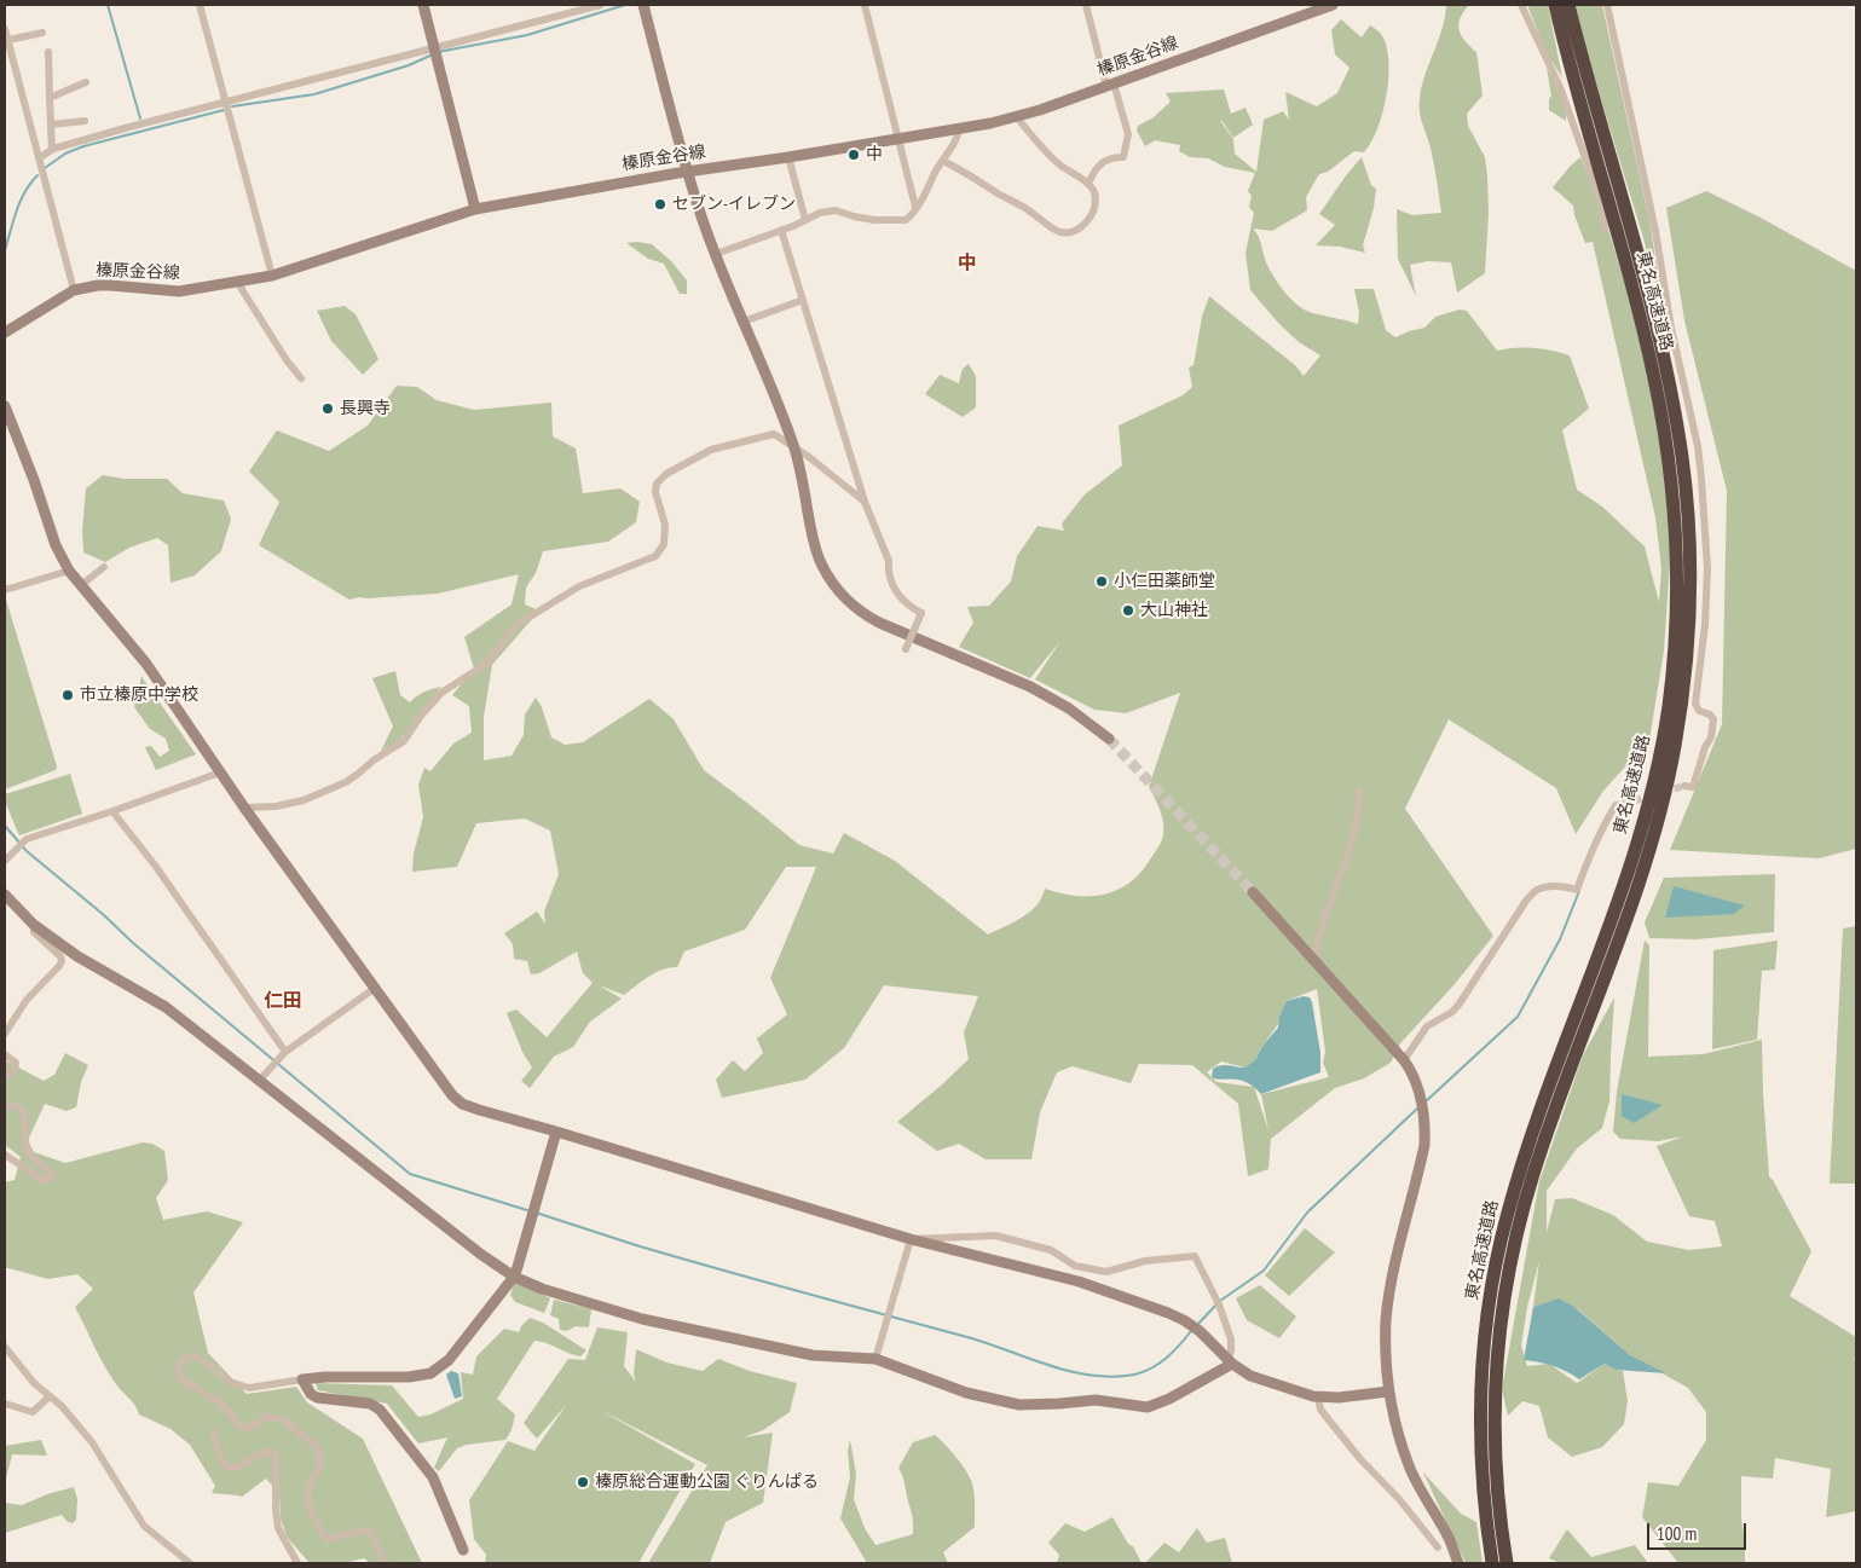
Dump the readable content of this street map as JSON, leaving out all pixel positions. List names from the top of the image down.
{
  "streets": {
    "highway": ["東名高速道路"],
    "street": ["榛原金谷線"]
  },
  "districts": ["中", "仁田"],
  "places": [
    "中",
    "セブン-イレブン",
    "長興寺",
    "小仁田薬師堂",
    "大山神社",
    "市立榛原中学校",
    "榛原総合運動公園 ぐりんぱる"
  ],
  "scale_bar": "100 m"
}
